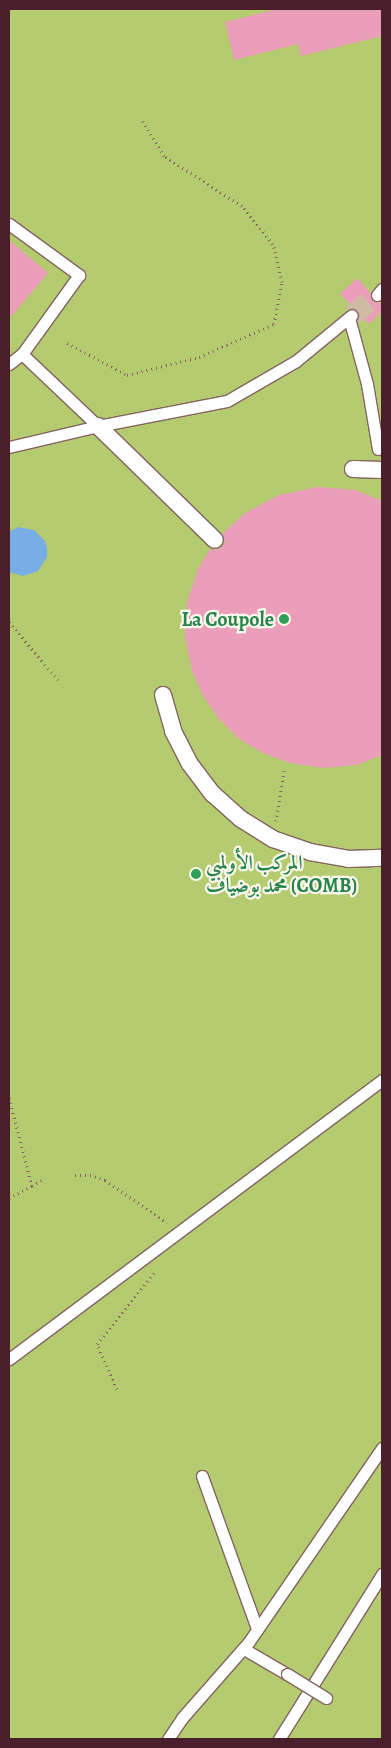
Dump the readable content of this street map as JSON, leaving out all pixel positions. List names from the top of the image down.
{
  "places": ["La Coupole", "المركب الأولمبي محمد بوضياف (COMB)"]
}
